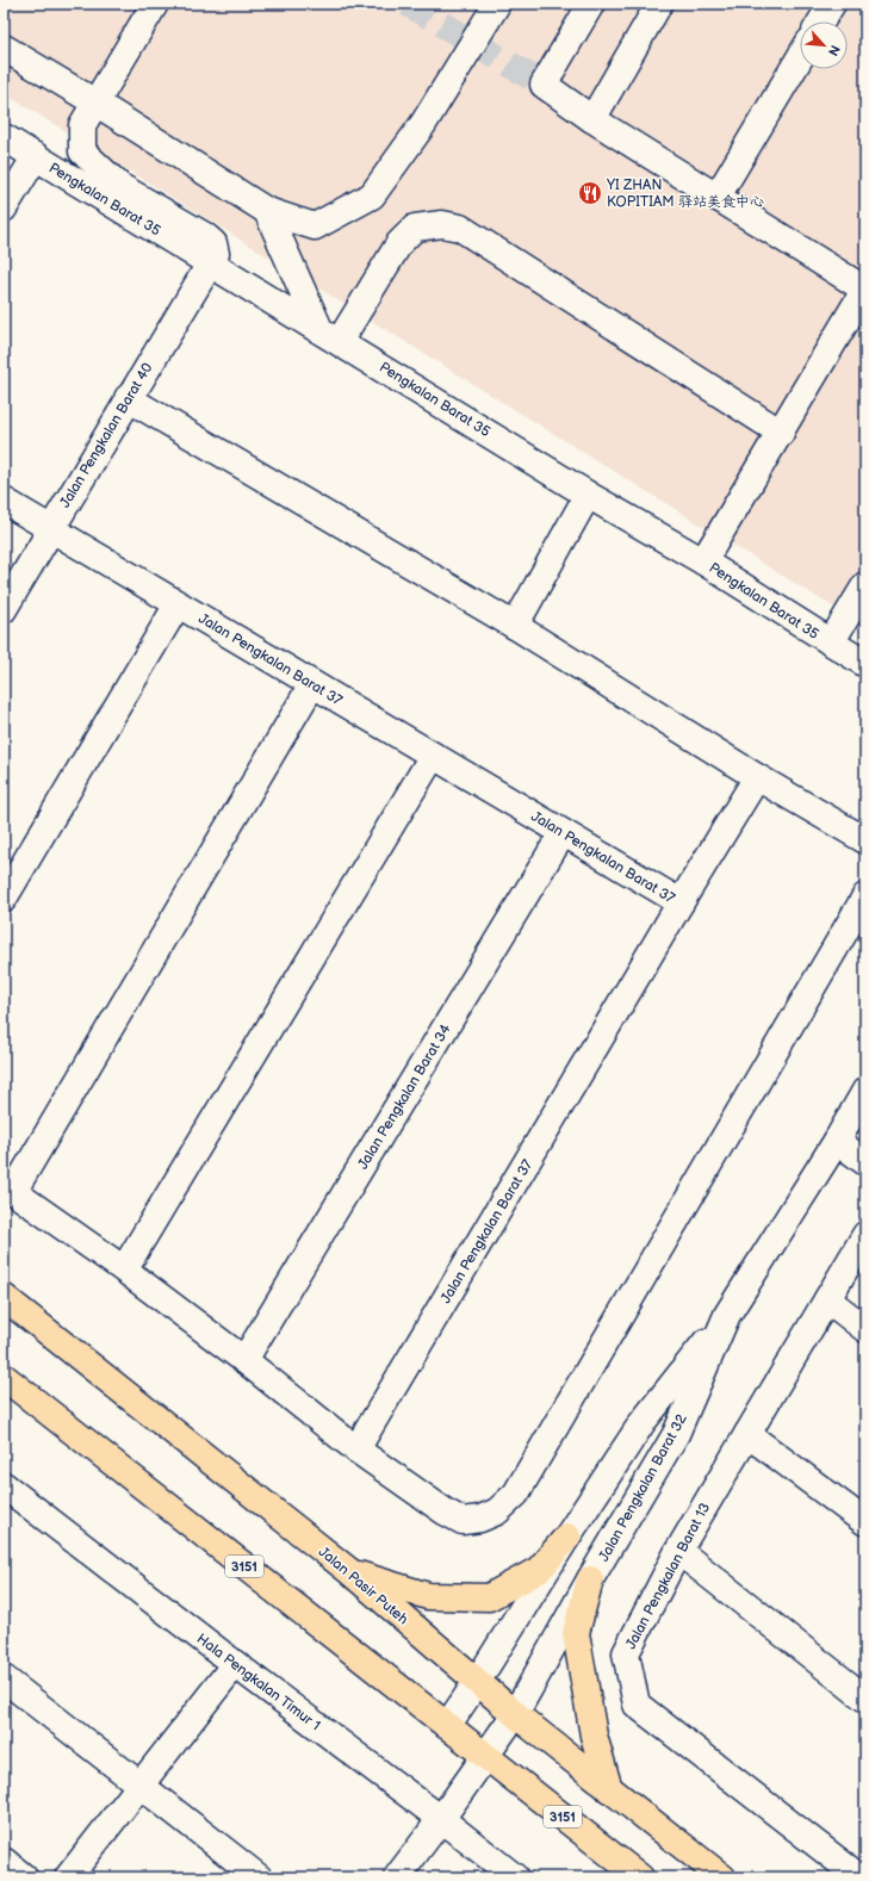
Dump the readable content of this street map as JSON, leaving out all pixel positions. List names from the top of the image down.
{
  "streets": {
    "main road": ["3151", "Jalan Pasir Puteh"],
    "street": [
      "Pengkalan Barat 35",
      "Jalan Pengkalan Barat 40",
      "Jalan Pengkalan Barat 37",
      "Jalan Pengkalan Barat 34",
      "Jalan Pengkalan Barat 32",
      "Jalan Pengkalan Barat 13",
      "Hala Pengkalan Timur 1"
    ]
  },
  "crossings": [
    ["Pengkalan Barat 35", "Jalan Pengkalan Barat 40"],
    ["Jalan Pengkalan Barat 40", "Jalan Pengkalan Barat 37"],
    ["Jalan Pengkalan Barat 37", "Jalan Pengkalan Barat 34"],
    ["Jalan Pengkalan Barat 32", "3151"],
    ["Jalan Pengkalan Barat 32", "Jalan Pasir Puteh"],
    ["Jalan Pengkalan Barat 32", "Hala Pengkalan Timur 1"]
  ],
  "places": {
    "restaurant": ["YI ZHAN KOPITIAM 驿站美食中心"]
  },
  "north": "bottom right"
}
